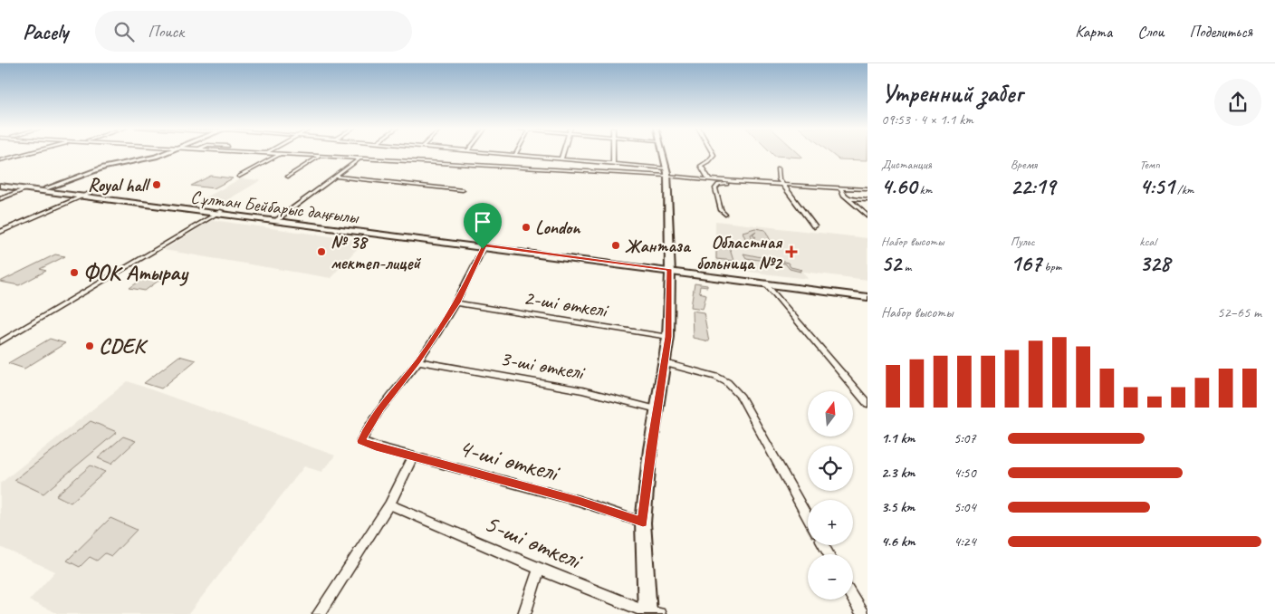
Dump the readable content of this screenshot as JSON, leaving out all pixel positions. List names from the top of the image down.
{
  "streets": {
    "main road": ["Сұлтан Бейбарыс даңғылы"],
    "street": [
      "2-ші өткелі",
      "3-ші өткелі",
      "4-ші өткелі",
      "5-ші өткелі"
    ]
  },
  "crossings": [
    ["3-ші өткелі", "4-ші өткелі"]
  ],
  "places": {
    "other": [
      "Royal hall",
      "London",
      "Жантаза",
      "№ 38 мектеп-лицей",
      "ФОК Атырау",
      "CDEK"
    ],
    "health": ["Областная больница №2"]
  },
  "north": "top",
  "page": {
    "header": "Pacely",
    "search": "Поиск",
    "nav": ["Карта", "Слои", "Поделиться"],
    "heading": ["Утренний забег", "09:53 · 4 × 1.1 km"],
    "stats": [
      ["Дистанция", "4.60 km"],
      ["Время", "22:19"],
      ["Темп", "4:51 /km"],
      ["Набор высоты", "52 m"],
      ["Пульс", "167 bpm"],
      ["kcal", "328"]
    ],
    "chart": ["Набор высоты", "52–65 m"],
    "map_buttons": ["+", "−"],
    "list": [
      {
        "name": "1.1 km",
        "note": "5:07"
      },
      {
        "name": "2.3 km",
        "note": "4:50"
      },
      {
        "name": "3.5 km",
        "note": "5:04"
      },
      {
        "name": "4.6 km",
        "note": "4:24"
      }
    ]
  }
}
